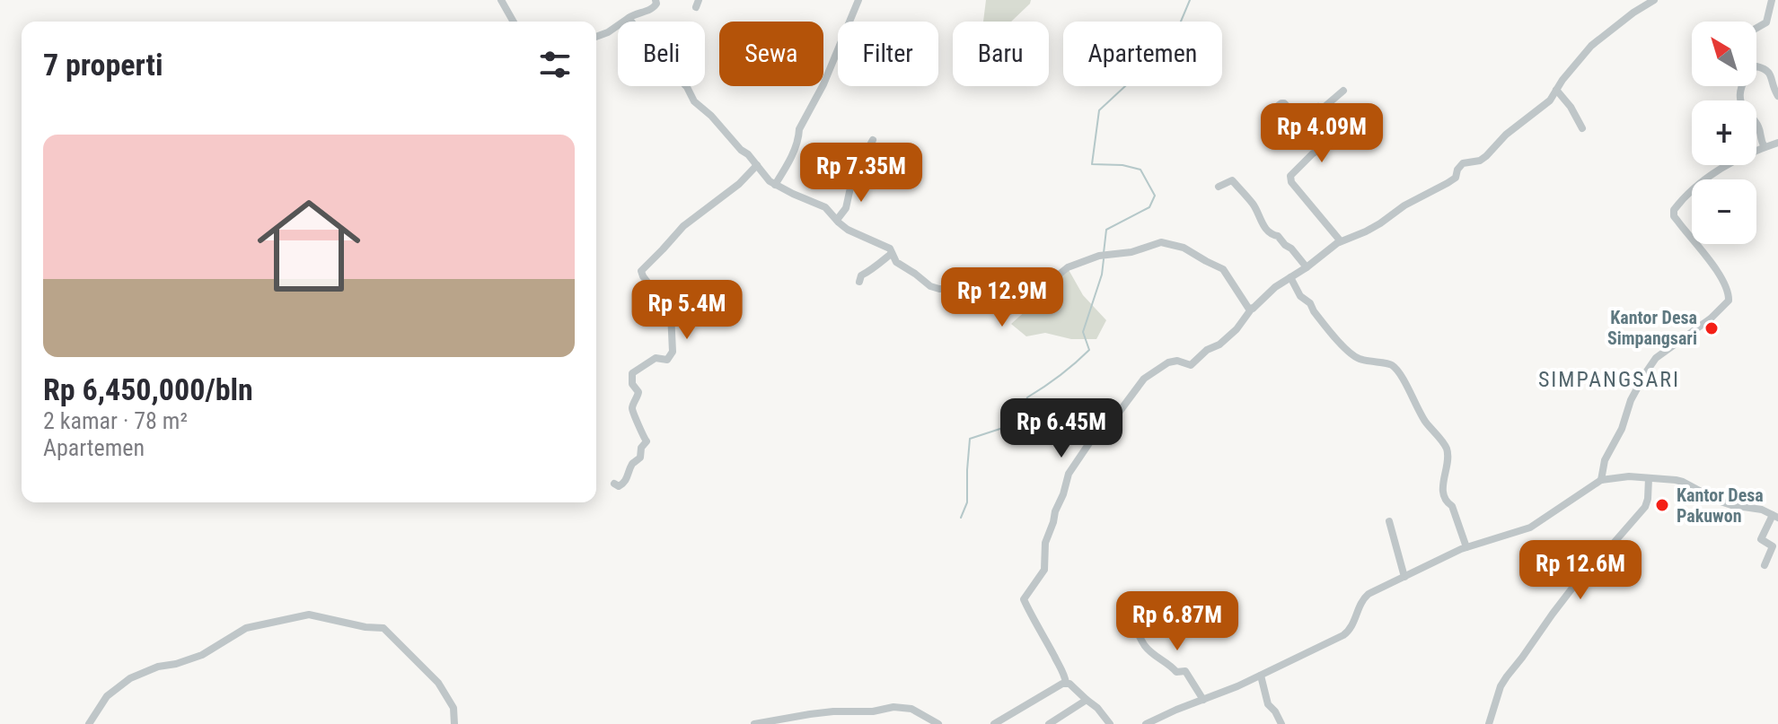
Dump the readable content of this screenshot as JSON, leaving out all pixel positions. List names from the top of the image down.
{
  "districts": ["SIMPANGSARI"],
  "places": ["Kantor Desa Simpangsari", "Kantor Desa Pakuwon"],
  "north": "top left",
  "page": {
    "map_buttons": ["+", "−"],
    "chip": [
      "Beli",
      "Sewa",
      "Filter",
      "Baru",
      "Apartemen"
    ],
    "heading": "7 properti",
    "price": [
      "Rp 4.09M",
      "Rp 7.35M",
      "Rp 12.9M",
      "Rp 5.4M",
      "Rp 6.45M",
      "Rp 12.6M",
      "Rp 6.87M"
    ],
    "list": [
      {
        "name": "Rp 6,450,000/bln",
        "note": "2 kamar · 78 m² · Apartemen"
      }
    ]
  }
}
